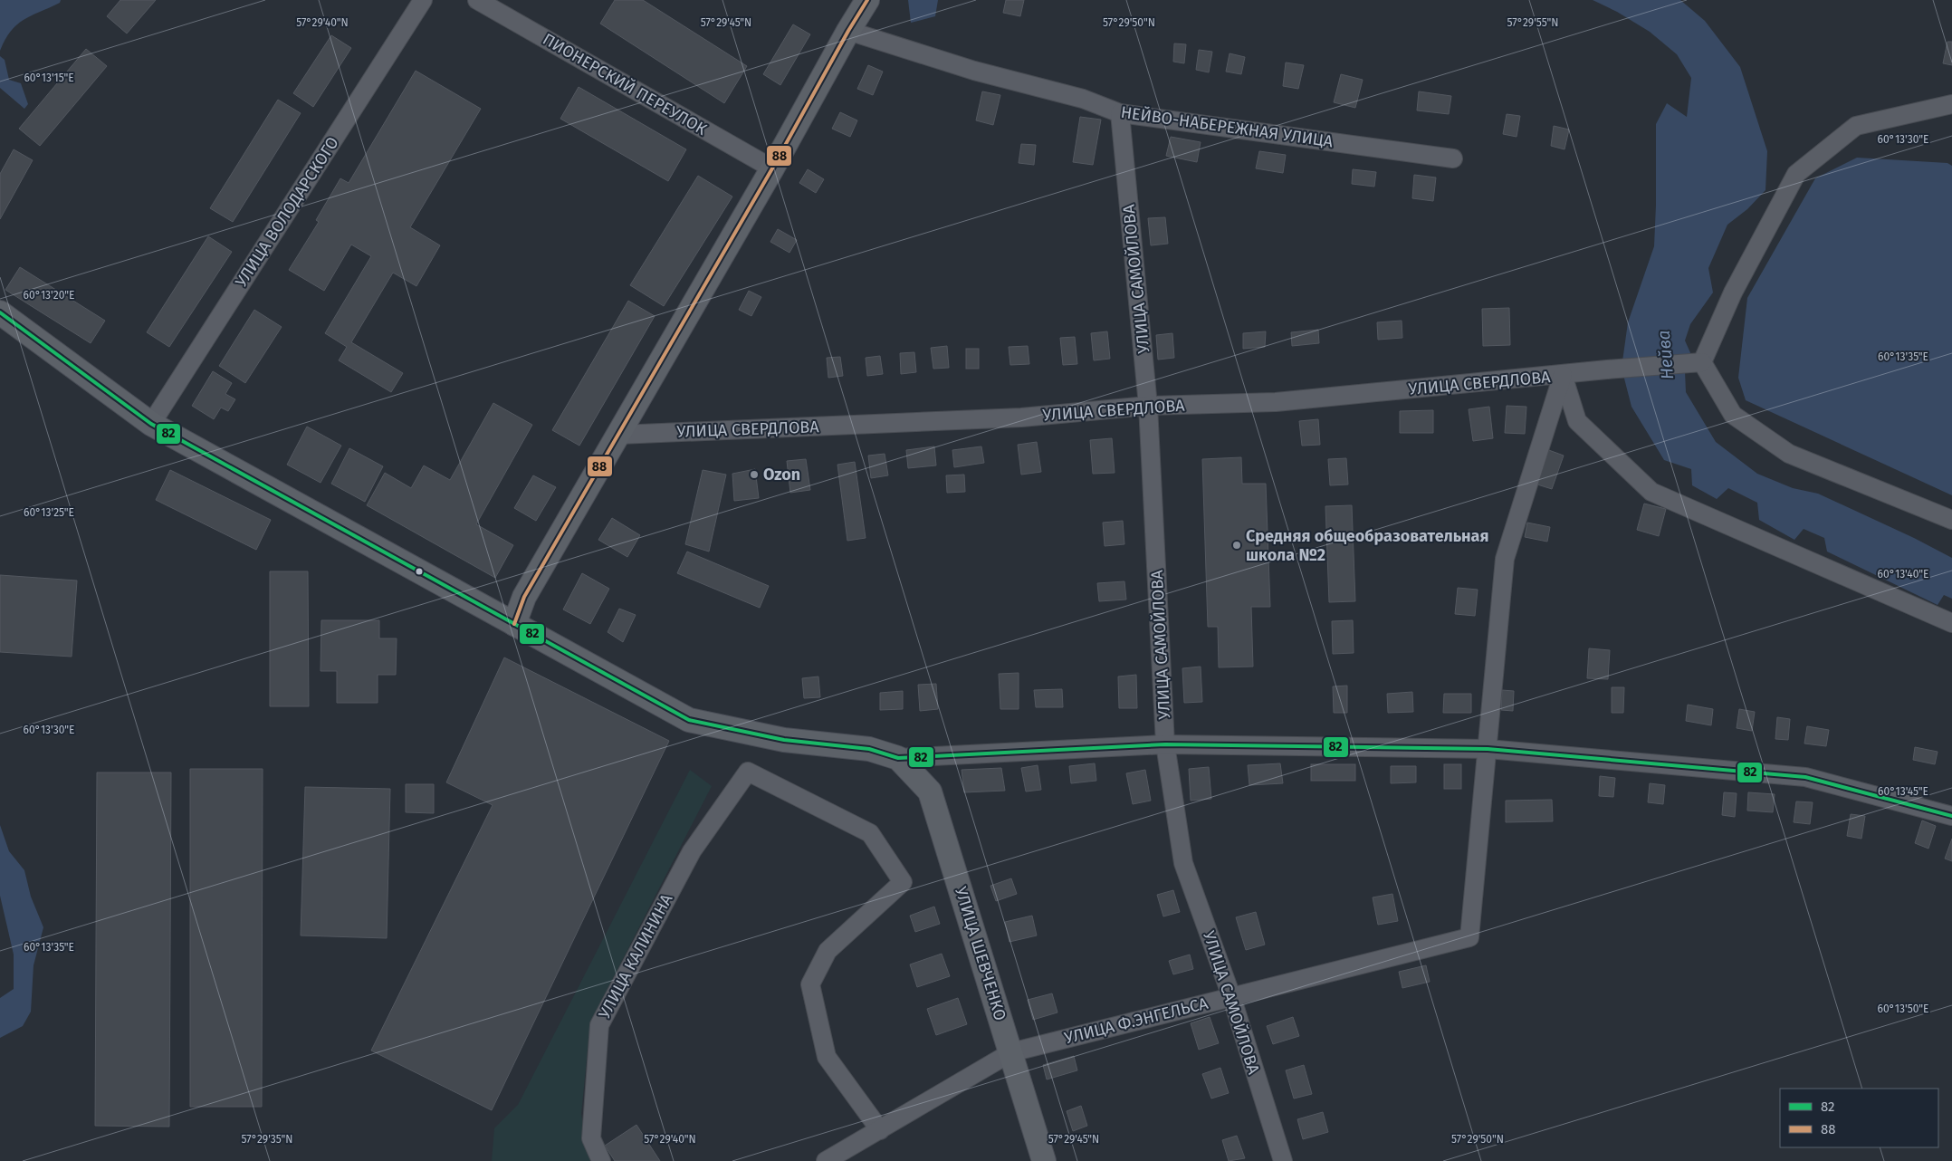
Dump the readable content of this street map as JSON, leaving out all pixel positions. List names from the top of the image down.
{
  "streets": {
    "main road": ["УЛИЦА ШЕВЧЕНКО"],
    "street": [
      "ПИОНЕРСКИЙ ПЕРЕУЛОК",
      "НЕЙВО-НАБЕРЕЖНАЯ УЛИЦА",
      "УЛИЦА ВОЛОДАРСКОГО",
      "УЛИЦА САМОЙЛОВА",
      "УЛИЦА СВЕРДЛОВА",
      "УЛИЦА КАЛИНИНА",
      "УЛИЦА Ф.ЭНГЕЛЬСА"
    ]
  },
  "crossings": [
    ["НЕЙВО-НАБЕРЕЖНАЯ УЛИЦА", "УЛИЦА САМОЙЛОВА"],
    ["УЛИЦА САМОЙЛОВА", "УЛИЦА СВЕРДЛОВА"],
    ["УЛИЦА САМОЙЛОВА", "УЛИЦА Ф.ЭНГЕЛЬСА"],
    ["УЛИЦА ШЕВЧЕНКО", "УЛИЦА Ф.ЭНГЕЛЬСА"],
    ["УЛИЦА КАЛИНИНА", "УЛИЦА Ф.ЭНГЕЛЬСА"]
  ],
  "water": ["Нейва"],
  "places": ["Ozon", "Средняя общеобразовательная школа №2"],
  "lines": ["transit line 88", "transit line 82"],
  "legend": ["82", "88"],
  "coordinates": [
    "57°29'40\"N",
    "57°29'45\"N",
    "57°29'50\"N",
    "57°29'55\"N",
    "60°13'15\"E",
    "60°13'30\"E",
    "60°13'20\"E",
    "60°13'35\"E",
    "60°13'25\"E",
    "60°13'40\"E",
    "60°13'45\"E",
    "60°13'50\"E",
    "57°29'35\"N"
  ]
}
